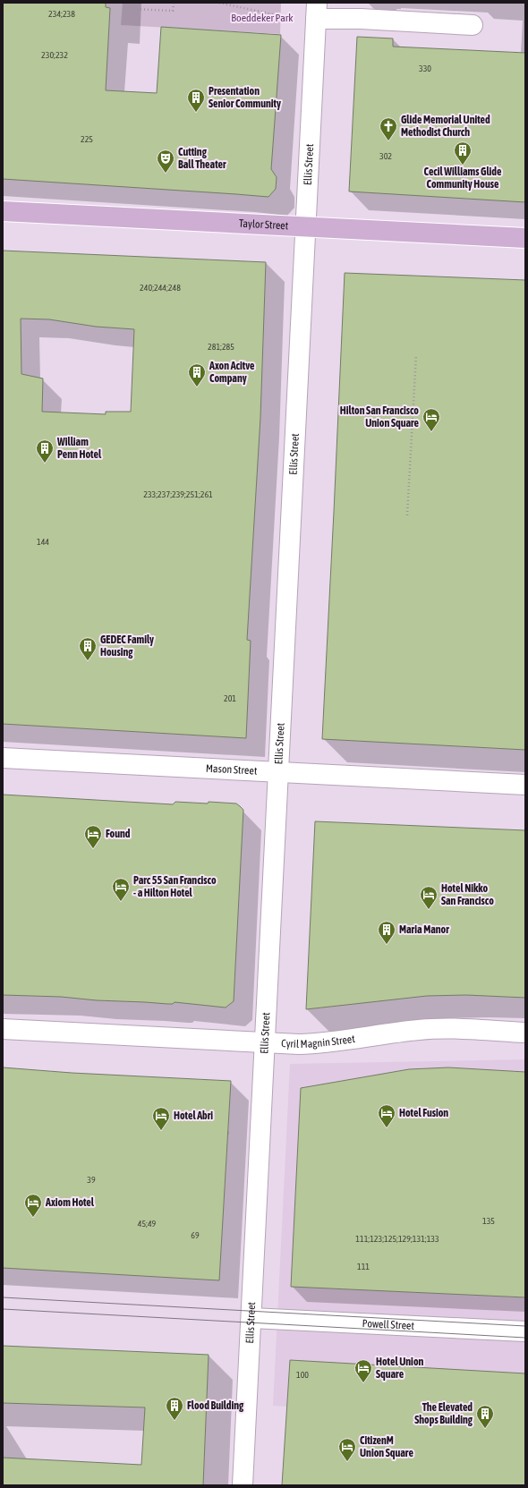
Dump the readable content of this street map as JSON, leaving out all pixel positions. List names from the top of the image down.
{
  "streets": {
    "main road": ["Taylor Street"],
    "street": [
      "Ellis Street",
      "Mason Street",
      "Cyril Magnin Street",
      "Powell Street"
    ]
  },
  "crossings": [
    ["Ellis Street", "Taylor Street"],
    ["Ellis Street", "Mason Street"],
    ["Ellis Street", "Cyril Magnin Street"],
    ["Ellis Street", "Powell Street"]
  ],
  "parks": ["Boeddeker Park"],
  "places": {
    "building": [
      "Presentation Senior Community",
      "Cecil Williams Glide Community House",
      "Axon Acitve Company",
      "William Penn Hotel",
      "GEDEC Family Housing",
      "Maria Manor",
      "Flood Building",
      "The Elevated Shops Building"
    ],
    "church": ["Glide Memorial United Methodist Church"],
    "theatre": ["Cutting Ball Theater"],
    "hotel": [
      "Hilton San Francisco Union Square",
      "Found",
      "Parc 55 San Francisco - a Hilton Hotel",
      "Hotel Nikko San Francisco",
      "Hotel Fusion",
      "Hotel Abri",
      "Axiom Hotel",
      "Hotel Union Square",
      "CitizenM Union Square"
    ]
  },
  "house_numbers": [
    "234;238",
    "230;232",
    "330",
    "225",
    "302",
    "240;244;248",
    "281;285",
    "233;237;239;251;261",
    "144",
    "201",
    "39",
    "135",
    "45;49",
    "69",
    "111;123;125;129;131;133",
    "111",
    "100"
  ]
}
